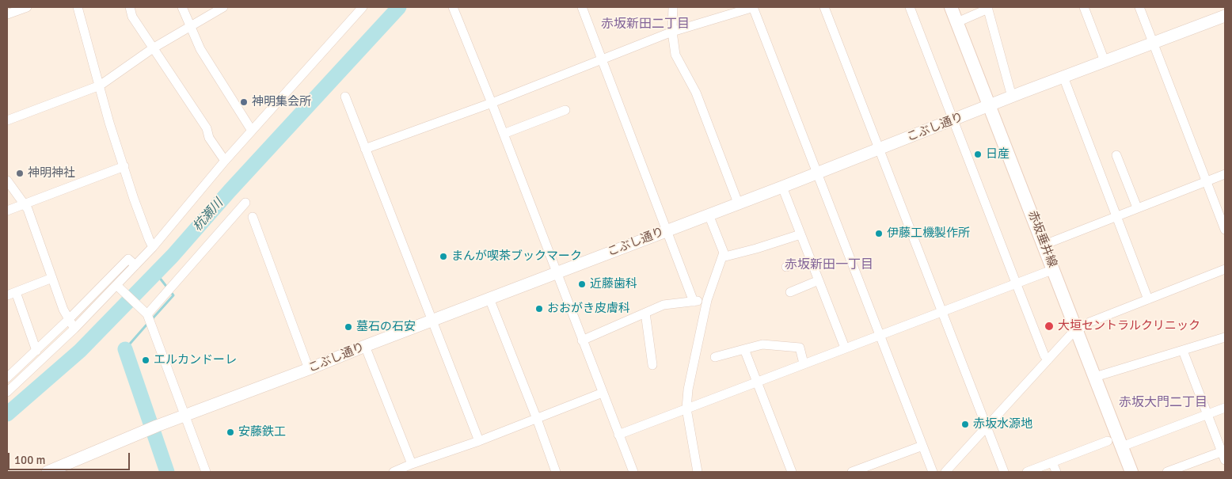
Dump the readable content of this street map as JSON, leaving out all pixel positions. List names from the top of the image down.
{
  "streets": {
    "main road": ["赤坂垂井線"],
    "street": ["こぶし通り"]
  },
  "crossings": [
    ["こぶし通り", "赤坂垂井線"]
  ],
  "districts": ["赤坂新田二丁目", "赤坂新田一丁目", "赤坂大門二丁目"],
  "water": ["杭瀬川"],
  "places": [
    "神明集会所",
    "日産",
    "神明神社",
    "伊藤工機製作所",
    "まんが喫茶ブックマーク",
    "近藤歯科",
    "おおがき皮膚科",
    "大垣セントラルクリニック",
    "墓石の石安",
    "エルカンドーレ",
    "赤坂水源地",
    "安藤鉄工"
  ],
  "scale_bar": "100 m"
}
